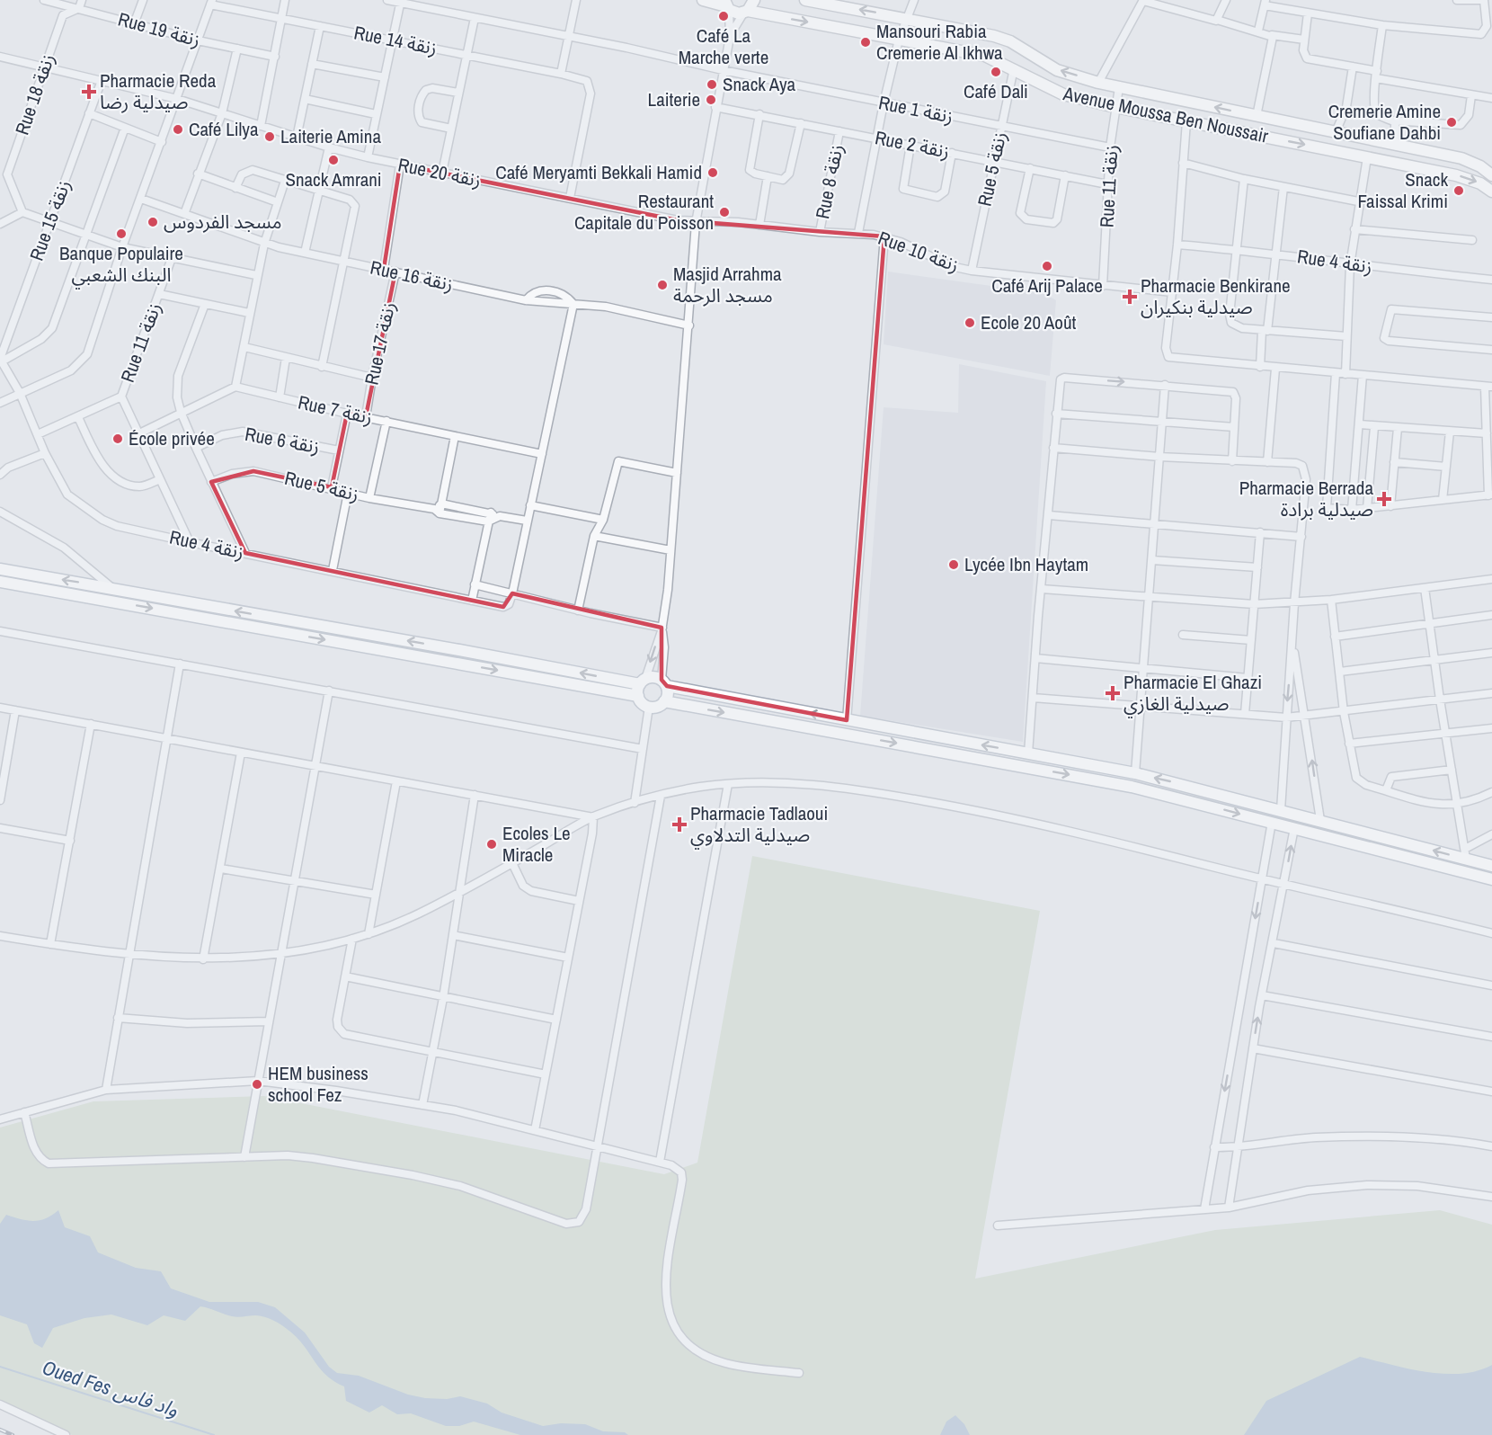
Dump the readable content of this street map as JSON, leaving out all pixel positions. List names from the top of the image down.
{
  "streets": {
    "main road": ["Avenue Moussa Ben Noussair"],
    "street": [
      "Rue 19 زنقة",
      "Rue 14 زنقة",
      "Rue 18 زنقة",
      "Rue 1 زنقة",
      "Rue 2 زنقة",
      "Rue 5 زنقة",
      "Rue 20 زنقة",
      "Rue 8 زنقة",
      "Rue 11 زنقة",
      "Rue 15 زنقة",
      "Rue 10 زنقة",
      "Rue 4 زنقة",
      "Rue 16 زنقة",
      "Rue 17 زنقة",
      "Rue 7 زنقة",
      "Rue 6 زنقة"
    ]
  },
  "crossings": [
    ["Rue 14 زنقة", "Rue 20 زنقة"],
    ["Rue 18 زنقة", "Rue 20 زنقة"],
    ["Rue 1 زنقة", "Rue 5 زنقة"],
    ["Rue 1 زنقة", "Rue 11 زنقة"],
    ["Avenue Moussa Ben Noussair", "Rue 5 زنقة"],
    ["Avenue Moussa Ben Noussair", "Rue 11 زنقة"],
    ["Rue 2 زنقة", "Rue 5 زنقة"],
    ["Rue 2 زنقة", "Rue 8 زنقة"],
    ["Rue 2 زنقة", "Rue 11 زنقة"],
    ["Rue 5 زنقة", "Rue 10 زنقة"],
    ["Rue 20 زنقة", "Rue 15 زنقة"],
    ["Rue 20 زنقة", "Rue 10 زنقة"],
    ["Rue 8 زنقة", "Rue 10 زنقة"],
    ["Rue 11 زنقة", "Rue 10 زنقة"],
    ["Rue 15 زنقة", "Rue 4 زنقة"],
    ["Rue 16 زنقة", "Rue 17 زنقة"],
    ["Rue 17 زنقة", "Rue 7 زنقة"]
  ],
  "water": ["Oued Fes واد فاس"],
  "places": {
    "other": [
      "Café La Marche verte",
      "Mansouri Rabia Cremerie Al Ikhwa",
      "Café Dali",
      "Snack Aya",
      "Laiterie",
      "Cremerie Amine Soufiane Dahbi",
      "Café Lilya",
      "Laiterie Amina",
      "Snack Amrani",
      "Café Meryamti Bekkali Hamid",
      "Snack Faissal Krimi",
      "Restaurant Capitale du Poisson",
      "مسجد الفردوس",
      "Banque Populaire البنك الشعبي",
      "Café Arij Palace",
      "Masjid Arrahma مسجد الرحمة",
      "Ecole 20 Août",
      "École privée",
      "Lycée Ibn Haytam",
      "Ecoles Le Miracle",
      "HEM business school Fez"
    ],
    "health": [
      "Pharmacie Reda صيدلية رضا",
      "Pharmacie Benkirane صيدلية بنكيران",
      "Pharmacie Berrada صيدلية برادة",
      "Pharmacie El Ghazi صيدلية الغازي",
      "Pharmacie Tadlaoui صيدلية التدلاوي"
    ]
  }
}
